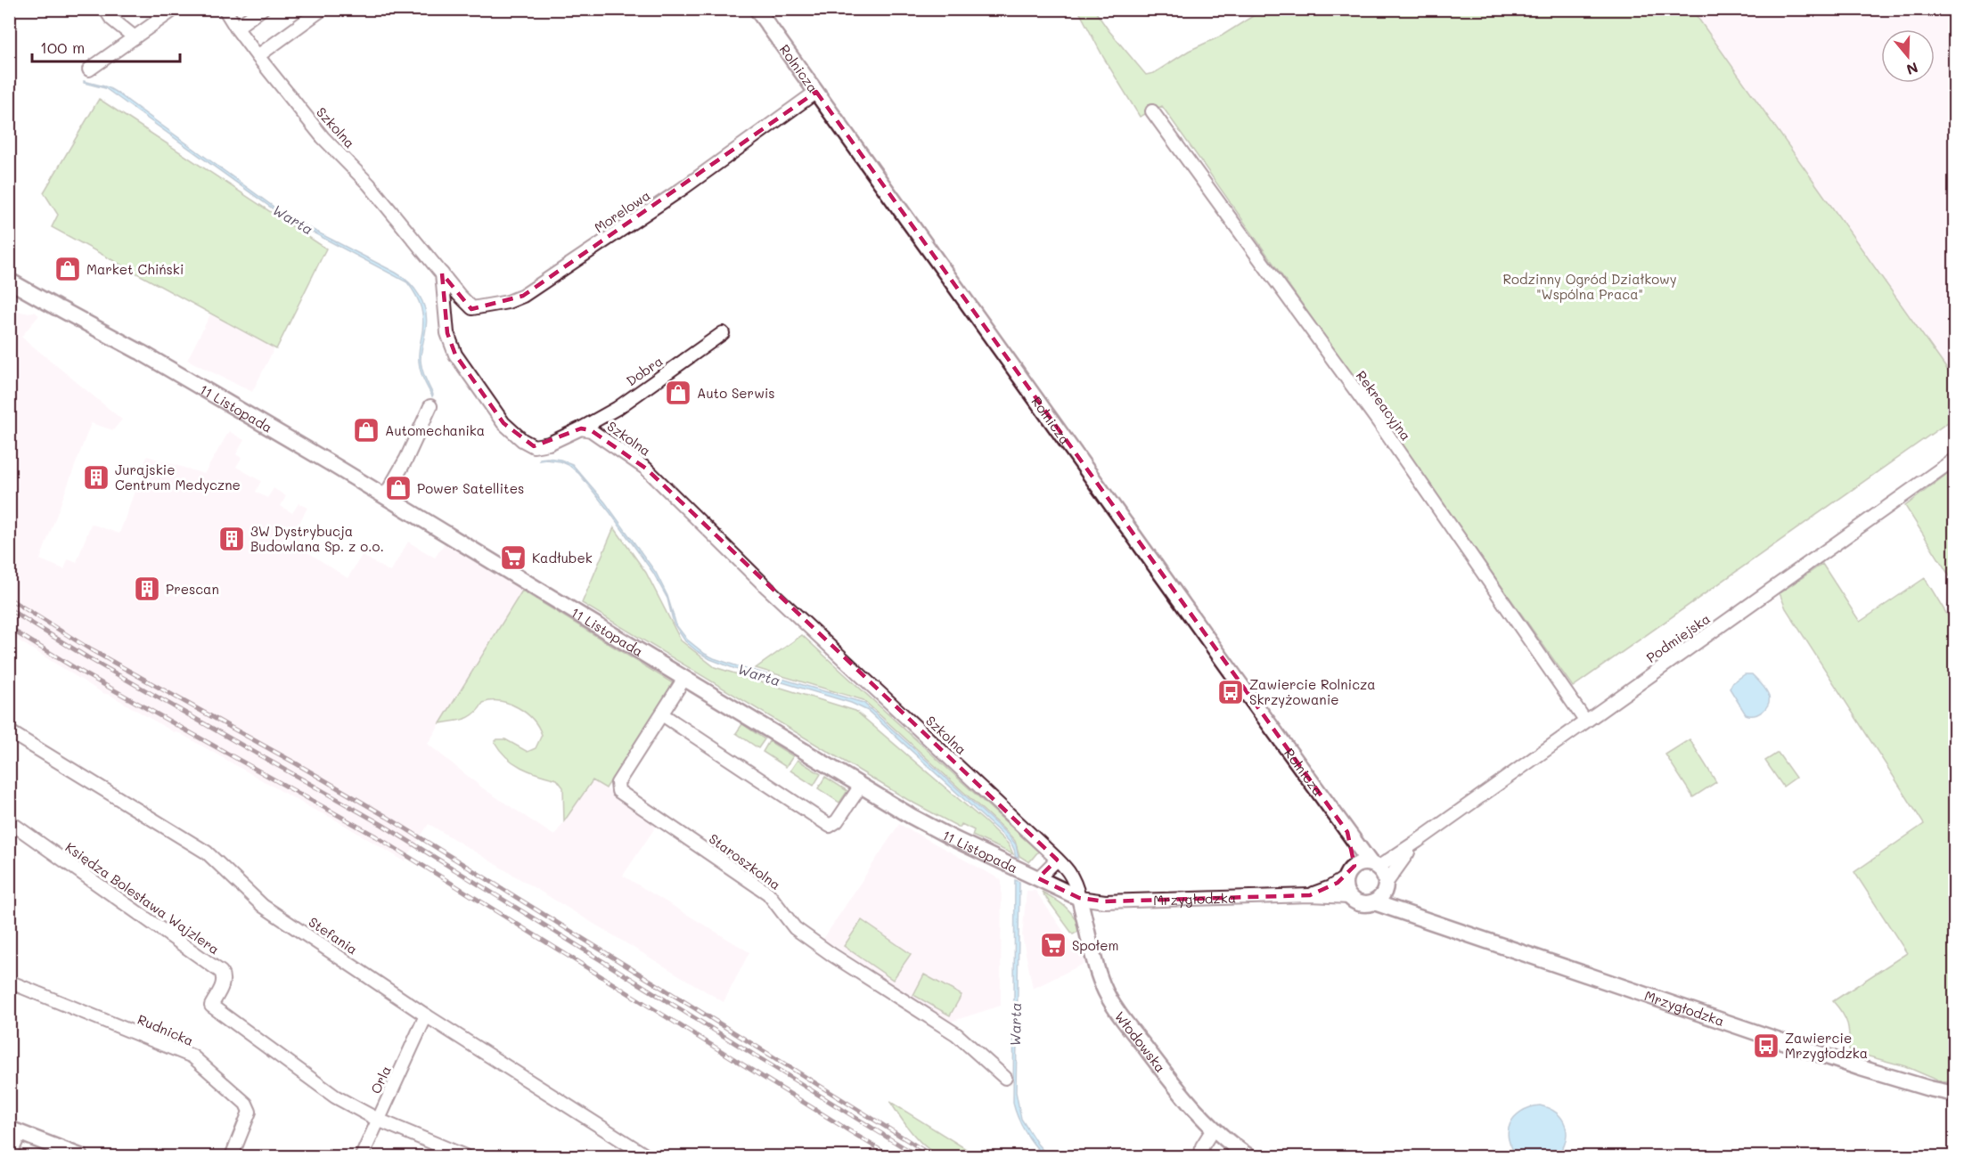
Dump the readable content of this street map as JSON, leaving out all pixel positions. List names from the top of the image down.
{
  "streets": {
    "street": [
      "Rolnicza",
      "Szkolna",
      "Morelowa",
      "Dobra",
      "Rekreacyjna",
      "11 Listopada",
      "Podmiejska",
      "Staroszkolna",
      "Księdza Bolesława Wajzlera",
      "Mrzygłodzka",
      "Stefania",
      "Rudnicka",
      "Włodowska",
      "Orla"
    ]
  },
  "crossings": [
    ["Rolnicza", "Morelowa"],
    ["Rolnicza", "Podmiejska"],
    ["Rolnicza", "Mrzygłodzka"],
    ["Szkolna", "Morelowa"],
    ["Szkolna", "Dobra"],
    ["Szkolna", "11 Listopada"],
    ["Szkolna", "Mrzygłodzka"],
    ["Szkolna", "Włodowska"],
    ["Rekreacyjna", "Podmiejska"],
    ["11 Listopada", "Staroszkolna"],
    ["11 Listopada", "Mrzygłodzka"],
    ["11 Listopada", "Włodowska"],
    ["Podmiejska", "Mrzygłodzka"],
    ["Księdza Bolesława Wajzlera", "Orla"],
    ["Mrzygłodzka", "Włodowska"],
    ["Stefania", "Orla"]
  ],
  "water": ["Warta"],
  "parks": ["Rodzinny Ogród Działkowy \"Wspólna Praca\""],
  "places": {
    "shop": [
      "Market Chiński",
      "Auto Serwis",
      "Automechanika",
      "Power Satellites"
    ],
    "building": ["Jurajskie Centrum Medyczne", "3W Dystrybucja Budowlana Sp. z o.o.", "Prescan"],
    "supermarket": ["Kadłubek", "Społem"],
    "bus stop": ["Zawiercie Rolnicza Skrzyżowanie", "Zawiercie Mrzygłodzka"]
  },
  "scale_bar": "100 m",
  "north": "bottom"
}
